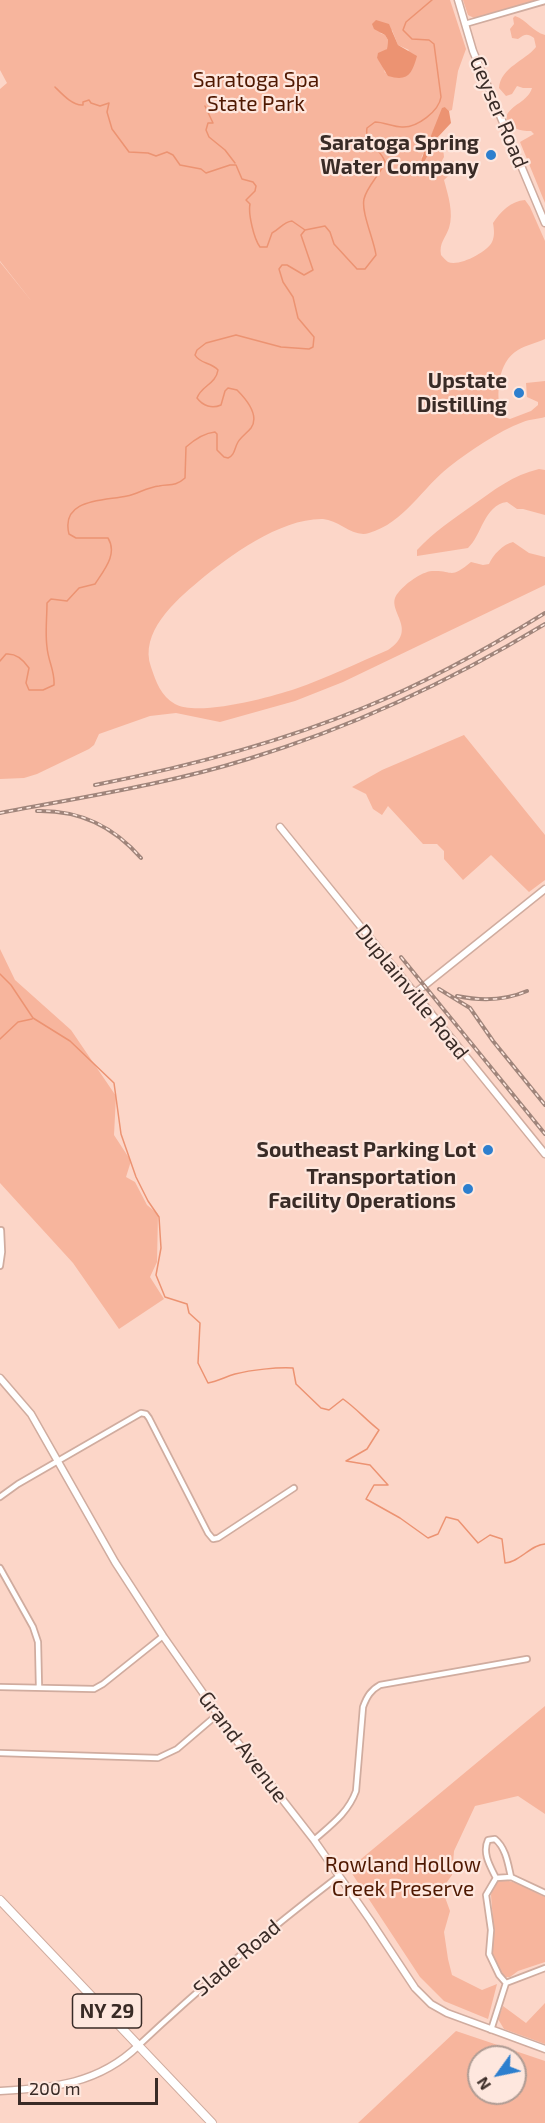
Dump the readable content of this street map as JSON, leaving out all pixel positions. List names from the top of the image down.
{
  "streets": {
    "highway": ["NY 29"],
    "street": [
      "Geyser Road",
      "Duplainville Road",
      "Grand Avenue",
      "Slade Road"
    ]
  },
  "crossings": [
    ["Grand Avenue", "Slade Road"],
    ["Slade Road", "NY 29"]
  ],
  "parks": ["Saratoga Spa State Park", "Rowland Hollow Creek Preserve"],
  "places": [
    "Saratoga Spring Water Company",
    "Upstate Distilling",
    "Southeast Parking Lot",
    "Transportation Facility Operations"
  ],
  "scale_bar": "200 m",
  "north": "bottom left"
}
